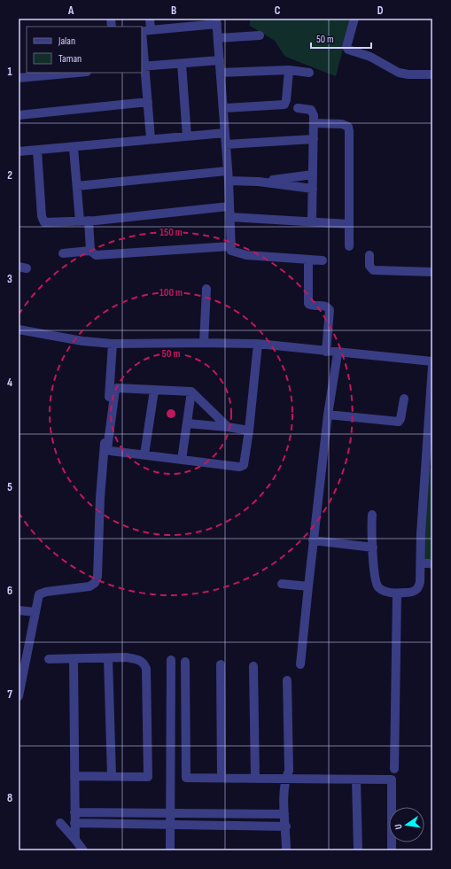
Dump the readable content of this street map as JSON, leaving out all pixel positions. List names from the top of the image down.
{
  "legend": ["Jalan", "Taman"],
  "scale_bar": "50 m",
  "north": "left",
  "grid": {
    "columns": [
      "A",
      "B",
      "C",
      "D"
    ],
    "rows": [
      "1",
      "2",
      "3",
      "4",
      "5",
      "6",
      "7",
      "8"
    ]
  },
  "rings": ["150 m", "100 m", "50 m"]
}
